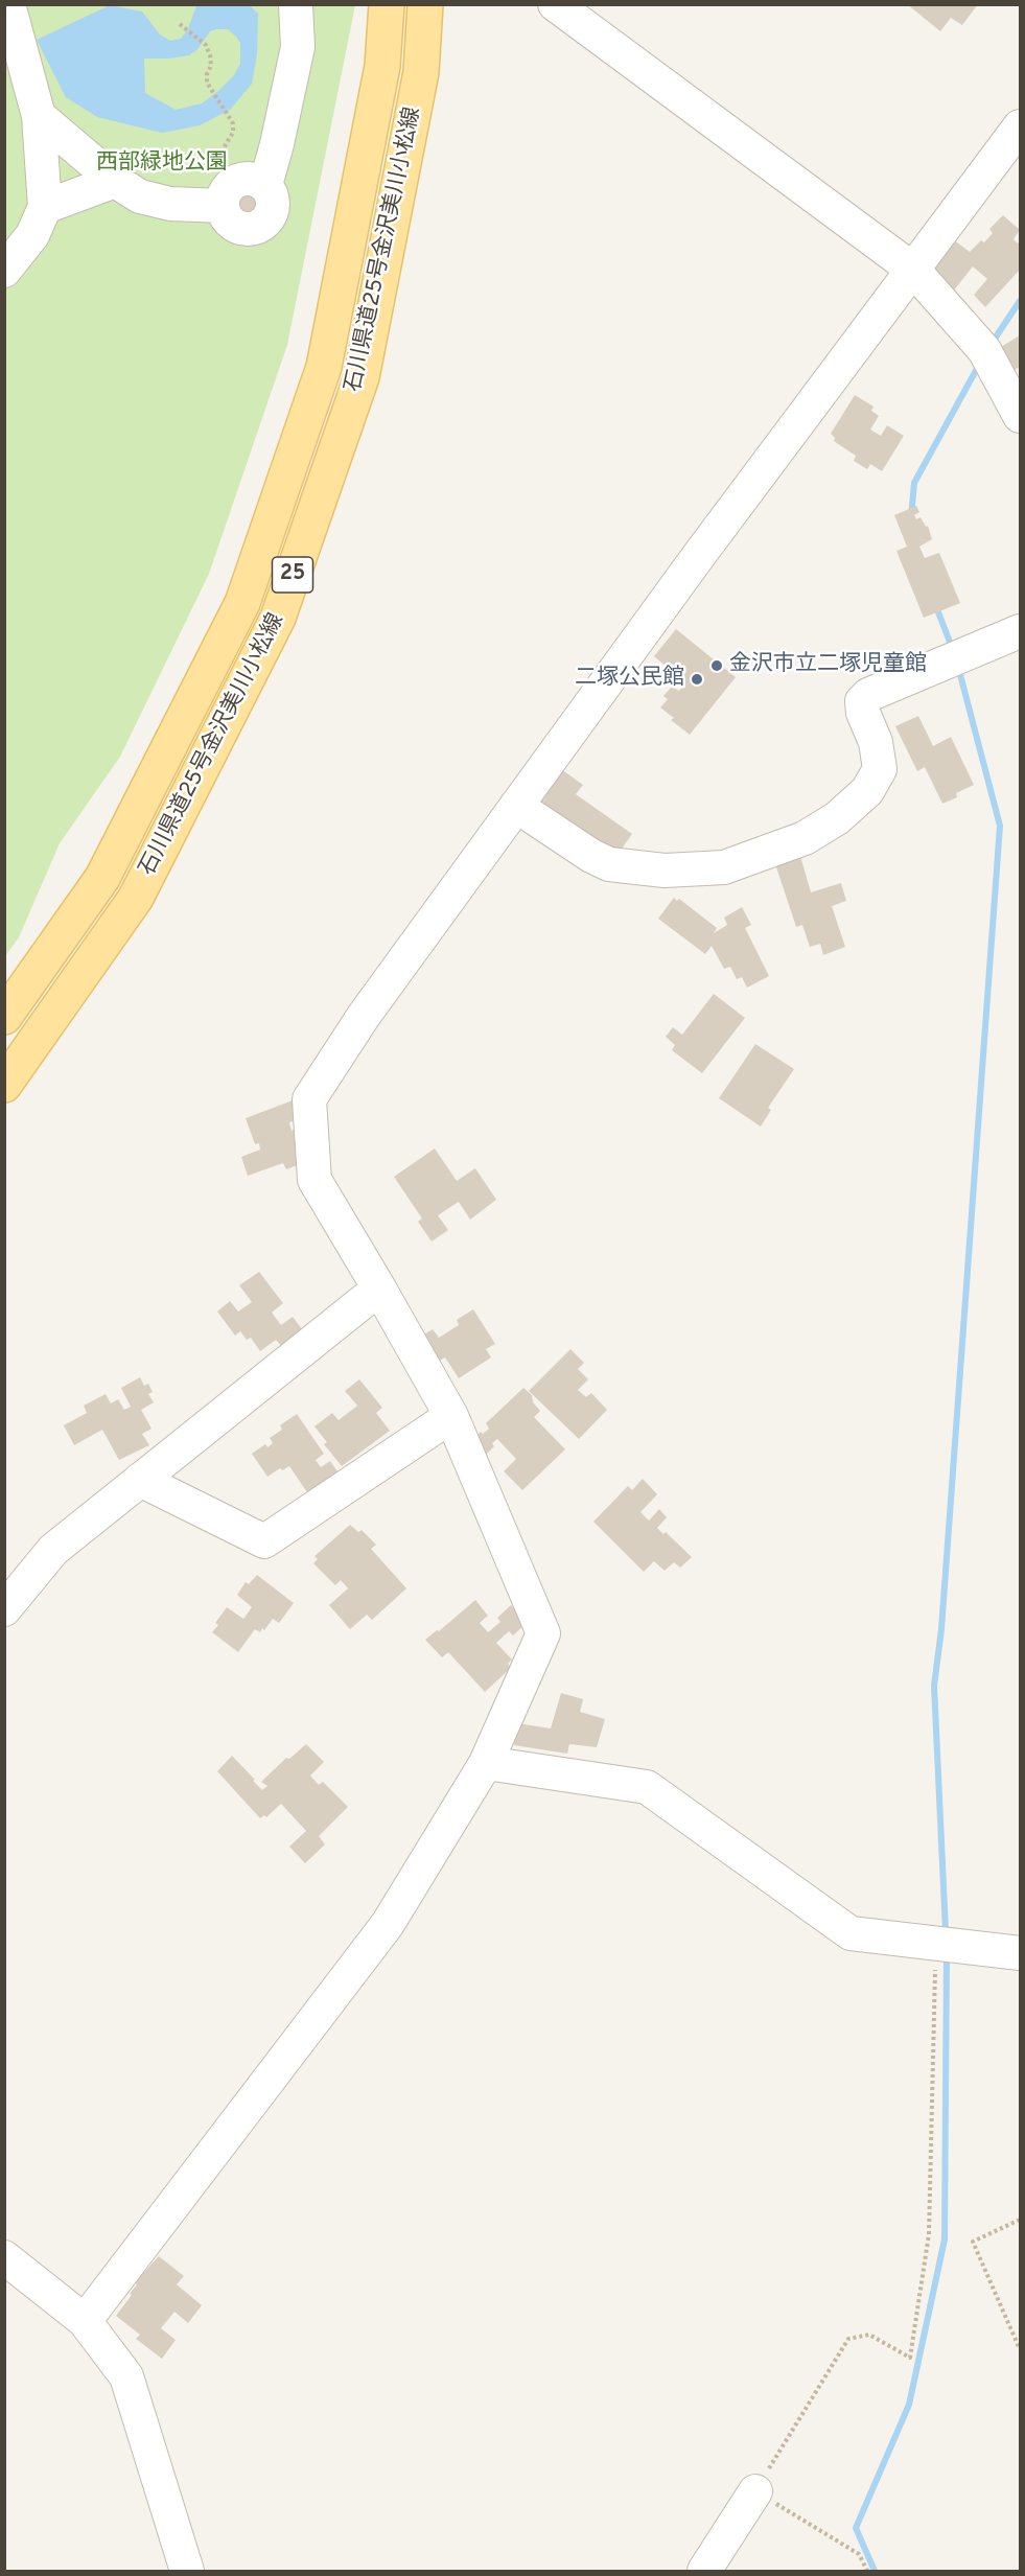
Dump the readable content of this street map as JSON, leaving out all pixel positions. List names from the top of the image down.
{
  "streets": {
    "main road": ["石川県道25号金沢美川小松線", "25"]
  },
  "parks": ["西部緑地公園"],
  "places": ["金沢市立二塚児童館", "二塚公民館"]
}
